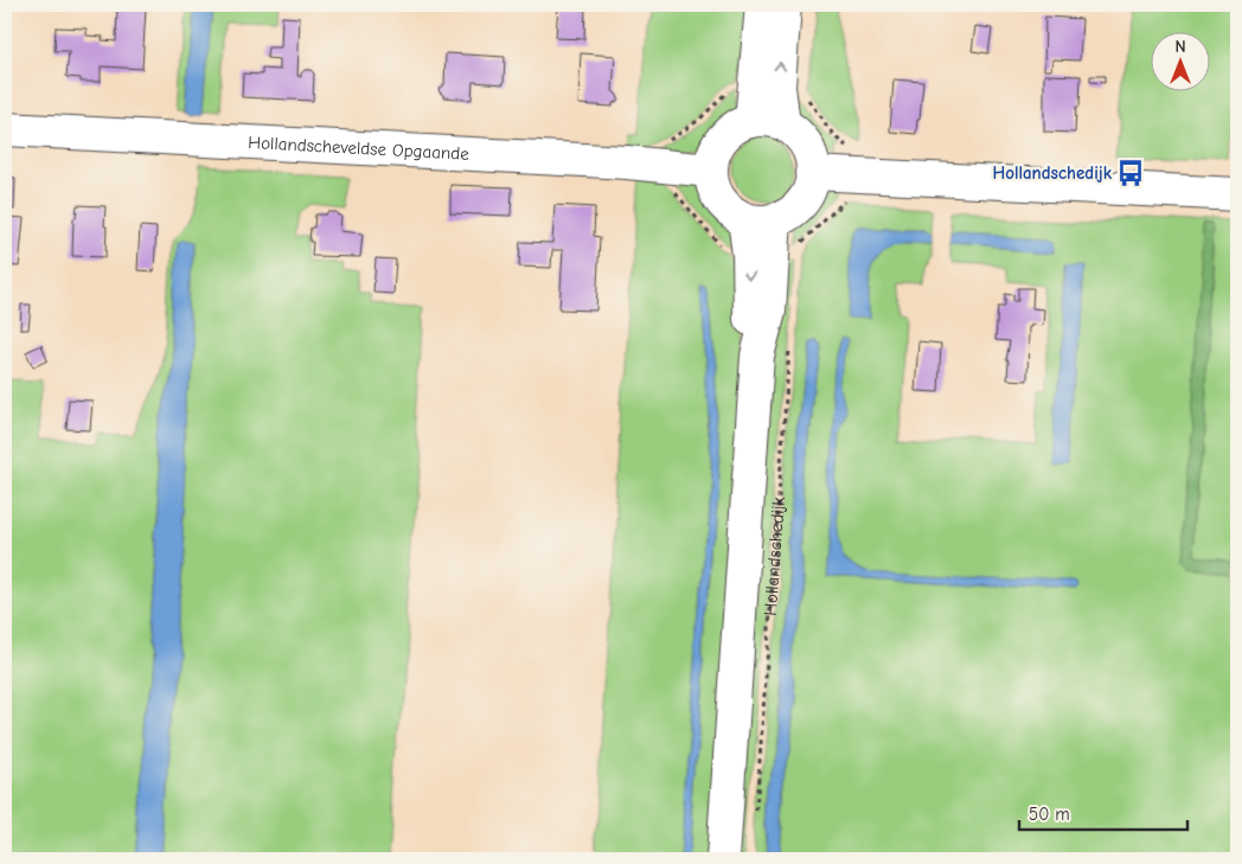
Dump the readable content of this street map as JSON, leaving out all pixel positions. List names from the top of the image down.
{
  "streets": {
    "main road": ["Hollandscheveldse Opgaande", "Hollandschedijk"]
  },
  "crossings": [
    ["Hollandscheveldse Opgaande", "Hollandschedijk"]
  ],
  "places": {
    "bus stop": ["Hollandschedijk"]
  },
  "scale_bar": "50 m",
  "north": "top"
}
